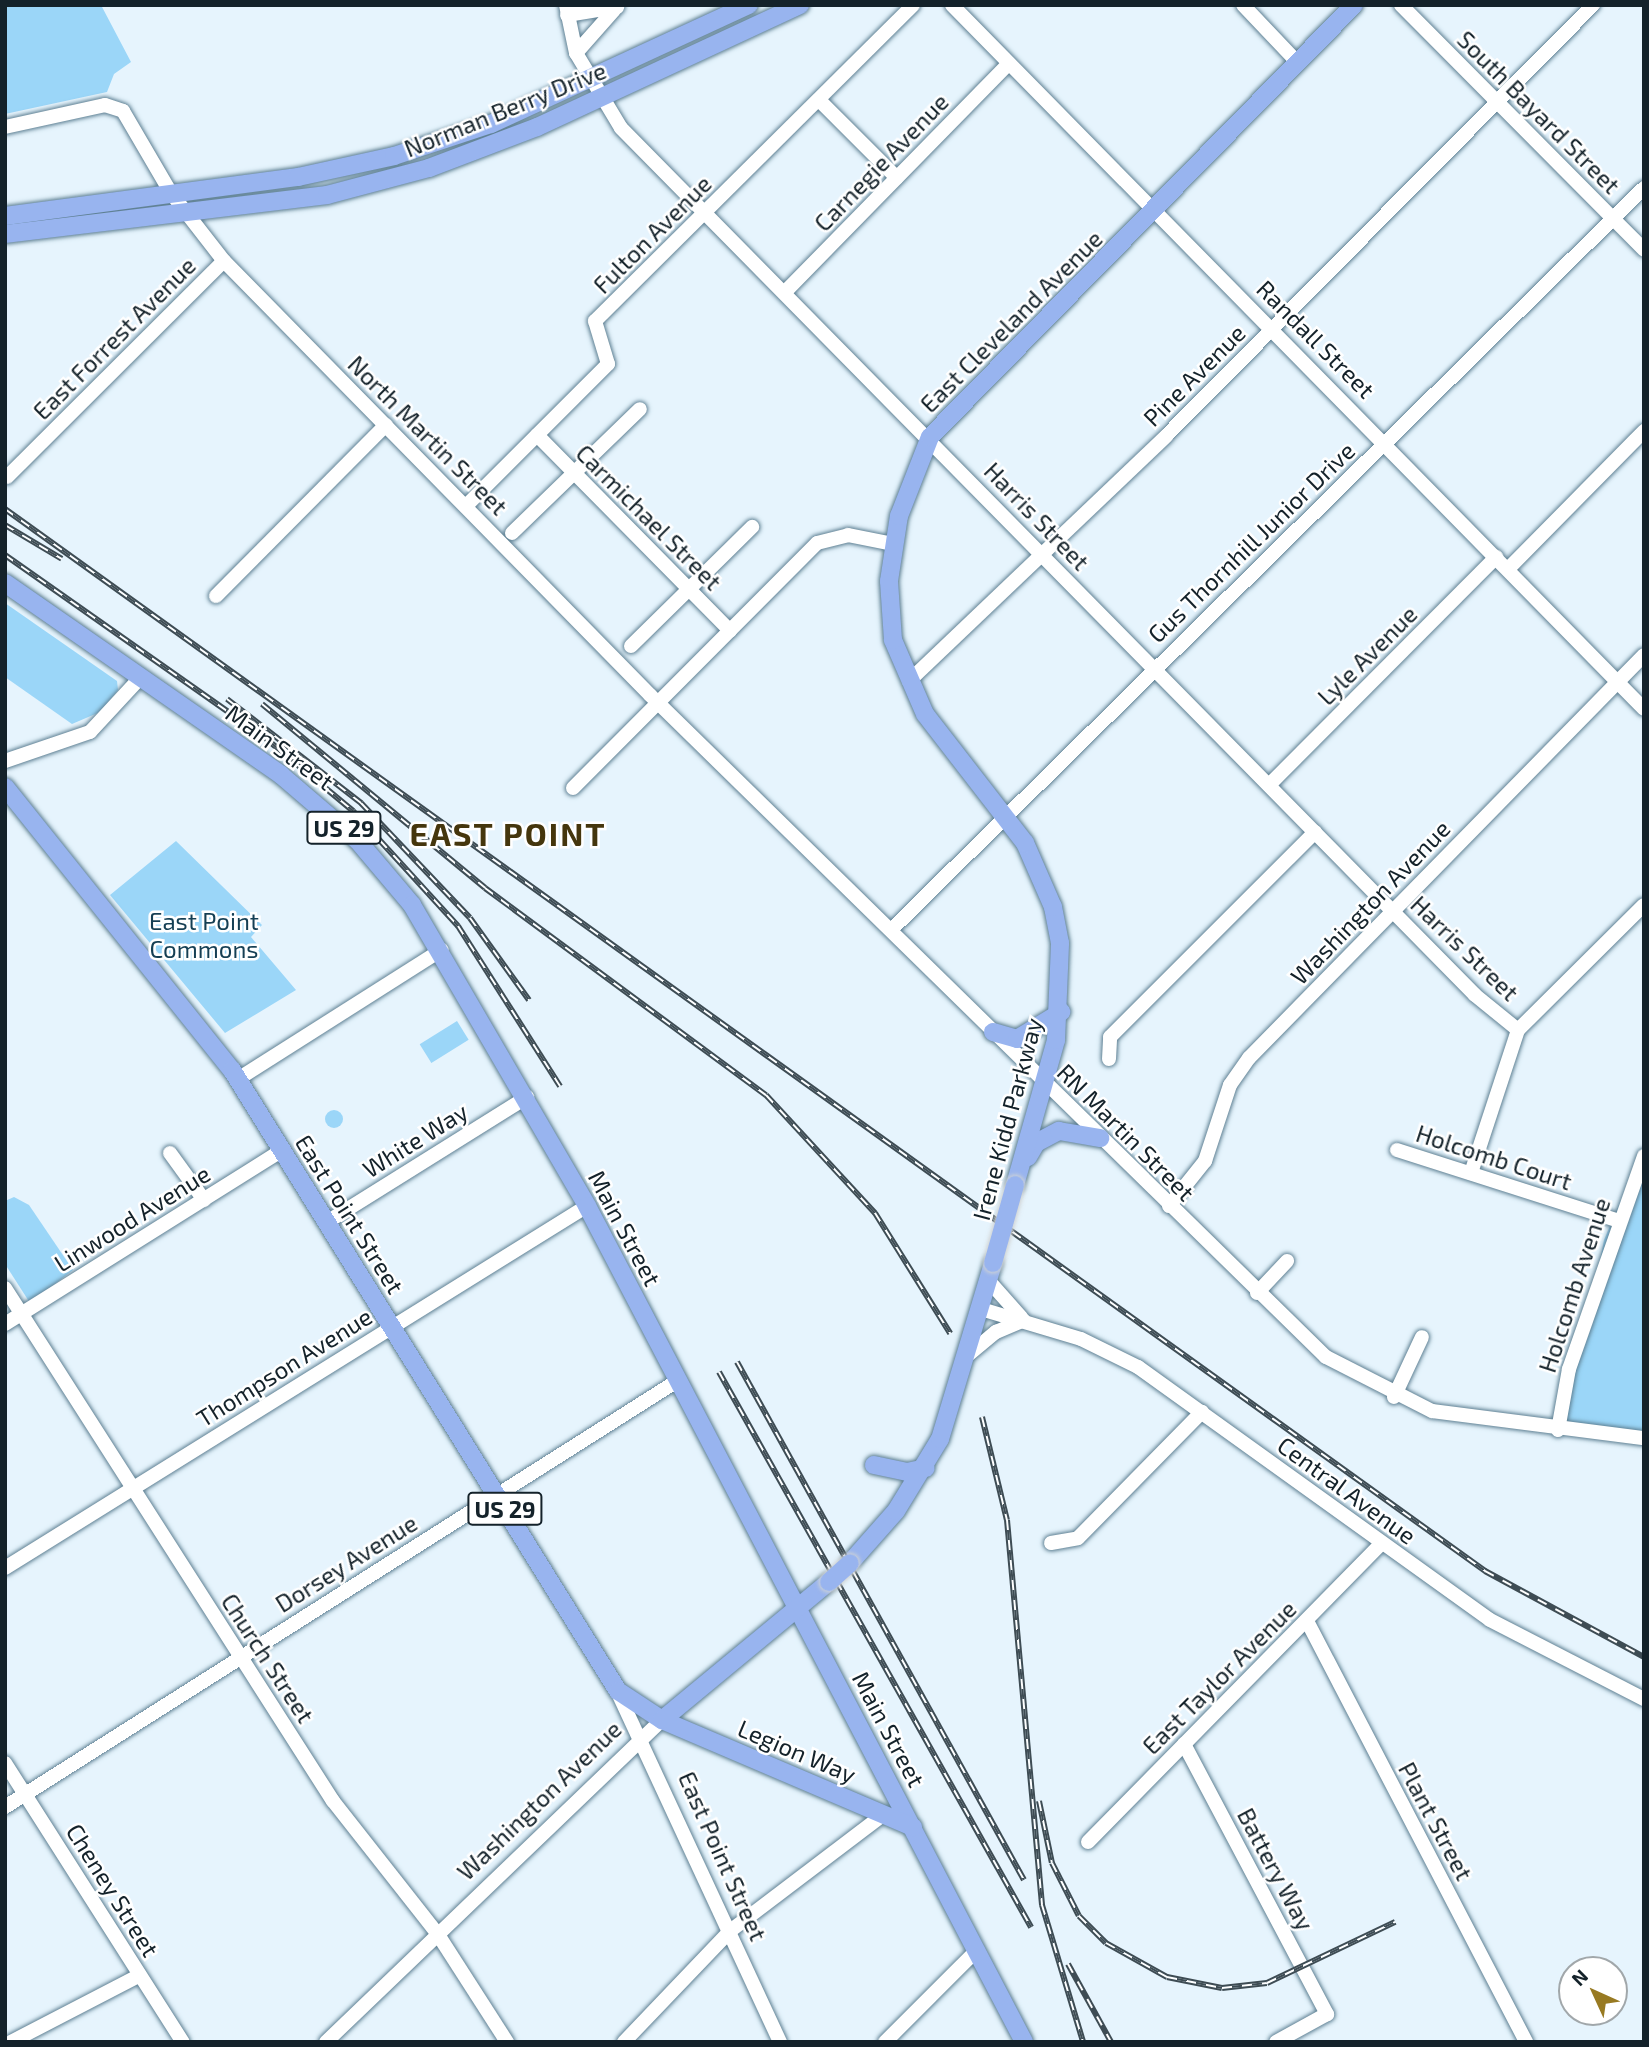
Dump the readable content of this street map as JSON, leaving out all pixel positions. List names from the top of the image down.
{
  "streets": {
    "main road": [
      "Norman Berry Drive",
      "East Cleveland Avenue",
      "Main Street",
      "US 29",
      "Washington Avenue",
      "Irene Kidd Parkway",
      "East Point Street",
      "Legion Way"
    ],
    "street": [
      "South Bayard Street",
      "Carnegie Avenue",
      "Fulton Avenue",
      "East Forrest Avenue",
      "Randall Street",
      "Pine Avenue",
      "North Martin Street",
      "Harris Street",
      "Carmichael Street",
      "Gus Thornhill Junior Drive",
      "Lyle Avenue",
      "RN Martin Street",
      "White Way",
      "Holcomb Court",
      "Linwood Avenue",
      "Holcomb Avenue",
      "Thompson Avenue",
      "Central Avenue",
      "Dorsey Avenue",
      "Church Street",
      "East Taylor Avenue",
      "Plant Street",
      "Battery Way",
      "Cheney Street"
    ]
  },
  "crossings": [
    ["Norman Berry Drive", "North Martin Street"],
    ["Norman Berry Drive", "Harris Street"],
    ["South Bayard Street", "Pine Avenue"],
    ["South Bayard Street", "Gus Thornhill Junior Drive"],
    ["Carnegie Avenue", "Randall Street"],
    ["Carnegie Avenue", "Harris Street"],
    ["Fulton Avenue", "North Martin Street"],
    ["Fulton Avenue", "Harris Street"],
    ["Fulton Avenue", "Carmichael Street"],
    ["East Cleveland Avenue", "Randall Street"],
    ["East Cleveland Avenue", "Harris Street"],
    ["East Cleveland Avenue", "Irene Kidd Parkway"],
    ["East Forrest Avenue", "North Martin Street"],
    ["Randall Street", "Pine Avenue"],
    ["Randall Street", "Gus Thornhill Junior Drive"],
    ["Randall Street", "Lyle Avenue"],
    ["Randall Street", "Washington Avenue"],
    ["Pine Avenue", "Harris Street"],
    ["Pine Avenue", "Irene Kidd Parkway"],
    ["North Martin Street", "RN Martin Street"],
    ["Harris Street", "Gus Thornhill Junior Drive"],
    ["Harris Street", "Lyle Avenue"],
    ["Harris Street", "Washington Avenue"],
    ["Gus Thornhill Junior Drive", "Irene Kidd Parkway"],
    ["Gus Thornhill Junior Drive", "RN Martin Street"],
    ["Main Street", "Washington Avenue"],
    ["Main Street", "Irene Kidd Parkway"],
    ["Main Street", "White Way"],
    ["Main Street", "Thompson Avenue"],
    ["Main Street", "Dorsey Avenue"],
    ["Main Street", "Legion Way"],
    ["Washington Avenue", "Irene Kidd Parkway"],
    ["Washington Avenue", "RN Martin Street"],
    ["Washington Avenue", "East Point Street"],
    ["Washington Avenue", "Church Street"],
    ["Washington Avenue", "Legion Way"],
    ["Irene Kidd Parkway", "RN Martin Street"],
    ["Irene Kidd Parkway", "Central Avenue"],
    ["RN Martin Street", "Holcomb Avenue"],
    ["White Way", "East Point Street"],
    ["Holcomb Court", "Holcomb Avenue"],
    ["East Point Street", "Linwood Avenue"],
    ["East Point Street", "Thompson Avenue"],
    ["East Point Street", "Dorsey Avenue"],
    ["East Point Street", "Legion Way"],
    ["Linwood Avenue", "Church Street"],
    ["Thompson Avenue", "Church Street"],
    ["Central Avenue", "East Taylor Avenue"],
    ["Dorsey Avenue", "Church Street"],
    ["Dorsey Avenue", "Cheney Street"],
    ["East Taylor Avenue", "Plant Street"],
    ["East Taylor Avenue", "Battery Way"]
  ],
  "districts": ["EAST POINT"],
  "parks": ["East Point Commons"],
  "north": "top left"
}
